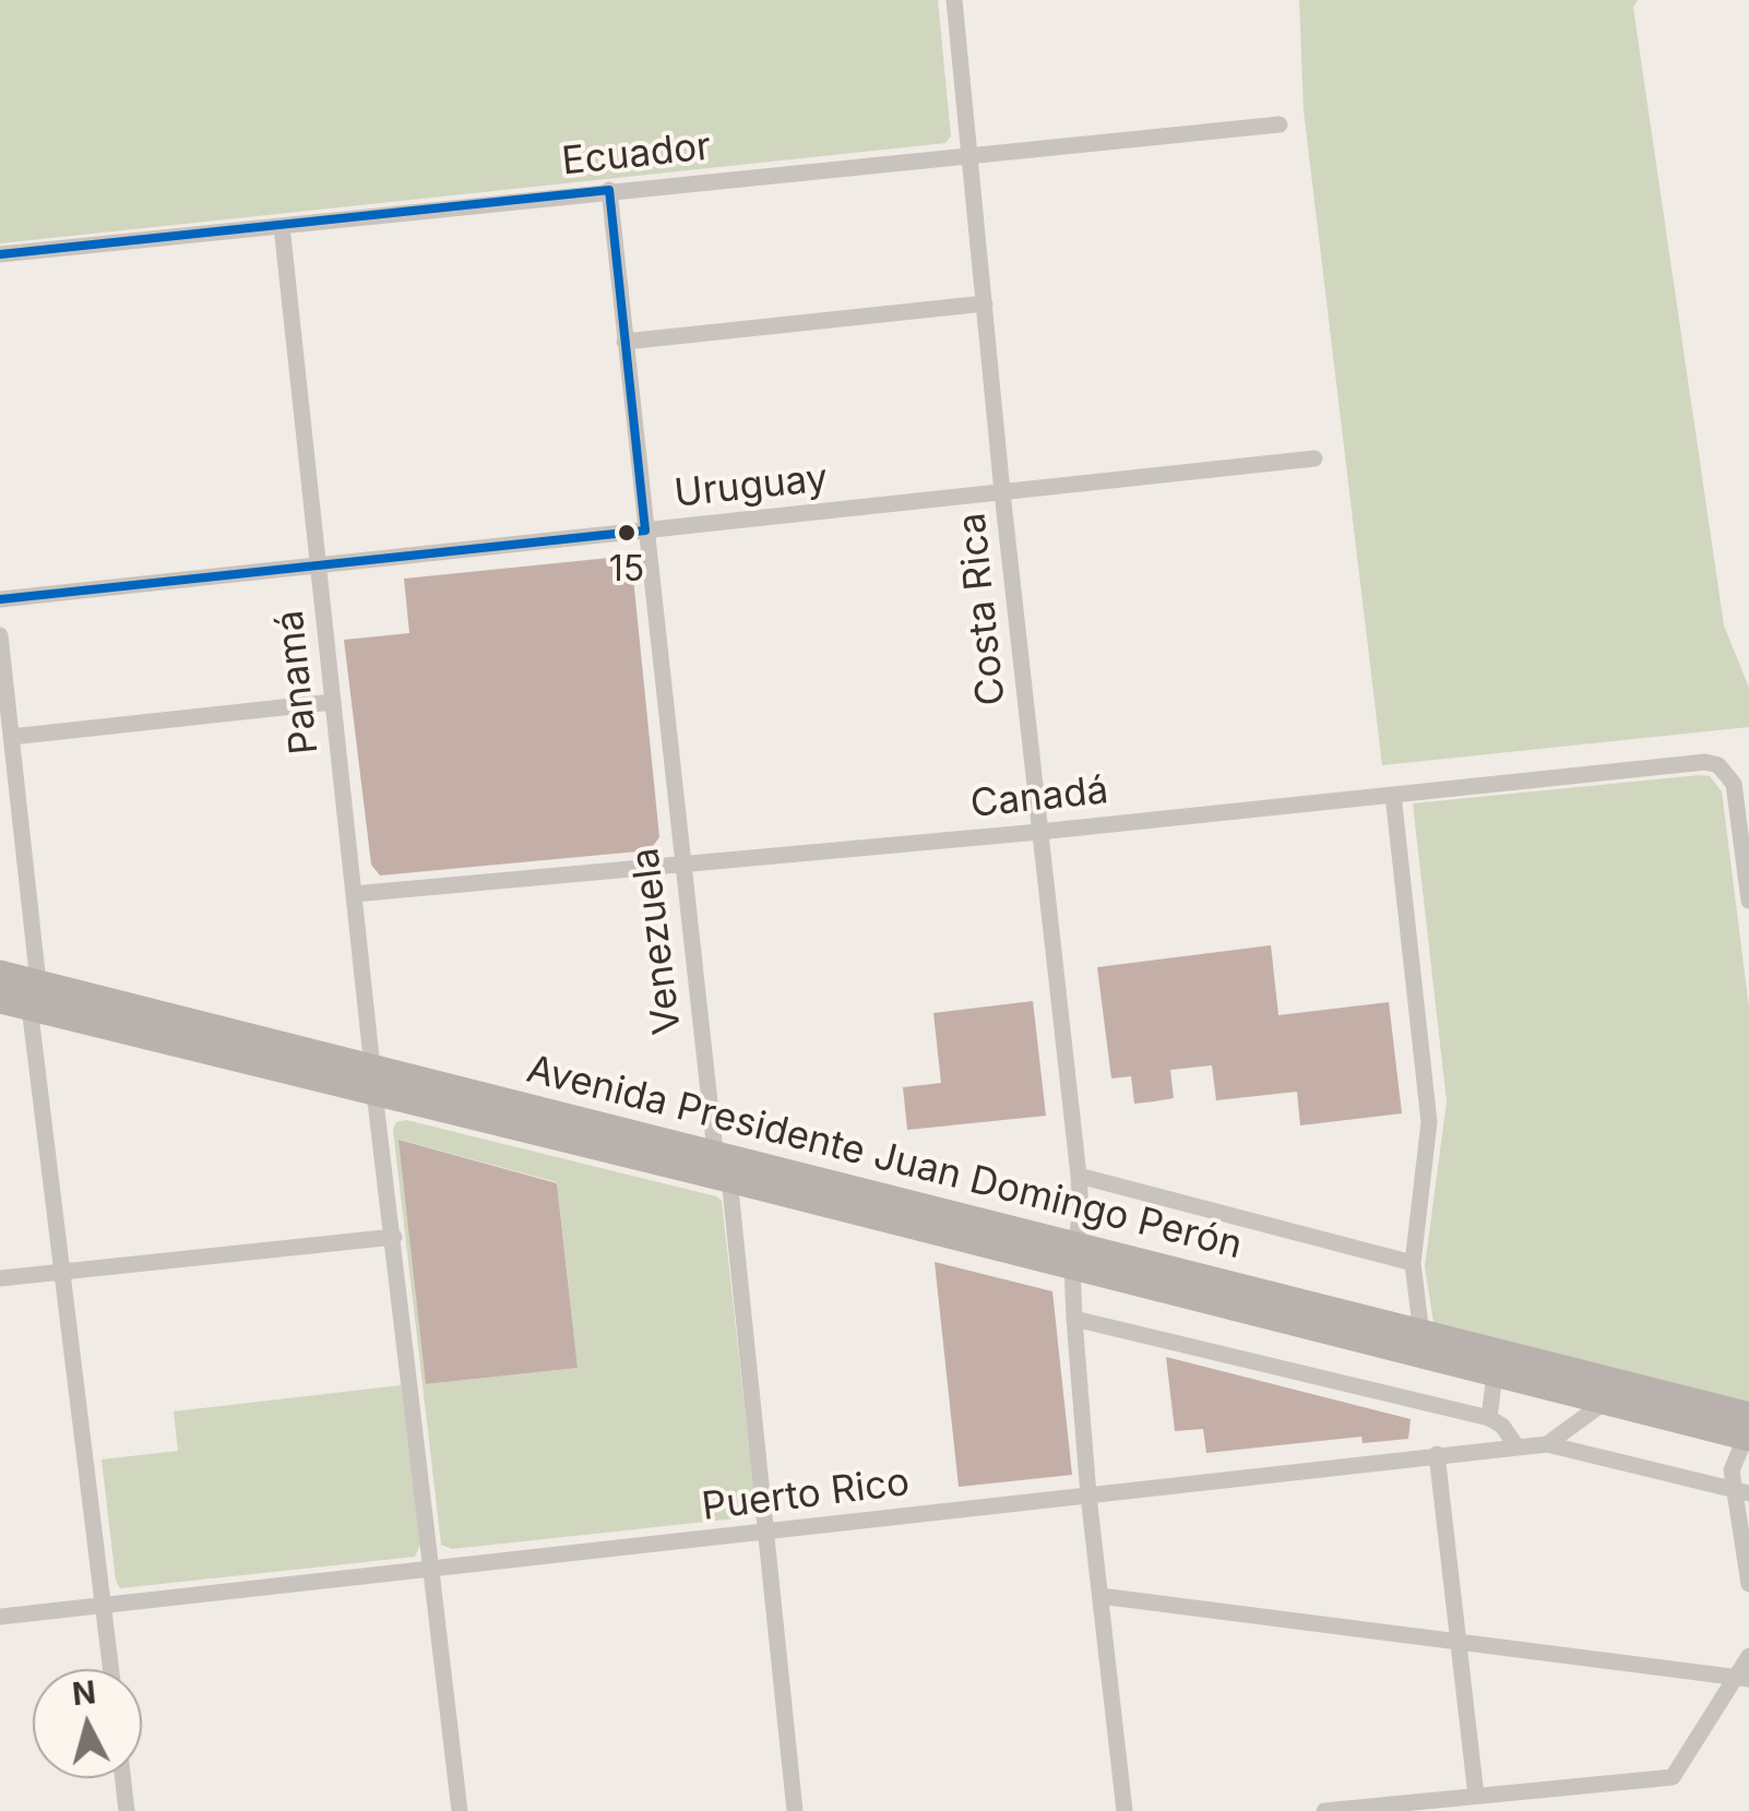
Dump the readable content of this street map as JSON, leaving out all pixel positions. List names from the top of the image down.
{
  "streets": {
    "main road": ["Avenida Presidente Juan Domingo Perón"],
    "street": [
      "Ecuador",
      "Uruguay",
      "Costa Rica",
      "Panamá",
      "Canadá",
      "Venezuela",
      "Puerto Rico"
    ]
  },
  "crossings": [
    ["Ecuador", "Costa Rica"],
    ["Ecuador", "Panamá"],
    ["Ecuador", "Venezuela"],
    ["Uruguay", "Costa Rica"],
    ["Uruguay", "Panamá"],
    ["Uruguay", "Venezuela"],
    ["Costa Rica", "Canadá"],
    ["Costa Rica", "Avenida Presidente Juan Domingo Perón"],
    ["Panamá", "Canadá"],
    ["Panamá", "Avenida Presidente Juan Domingo Perón"],
    ["Panamá", "Puerto Rico"],
    ["Canadá", "Venezuela"],
    ["Venezuela", "Avenida Presidente Juan Domingo Perón"],
    ["Venezuela", "Puerto Rico"]
  ],
  "places": ["15"],
  "north": "top"
}
